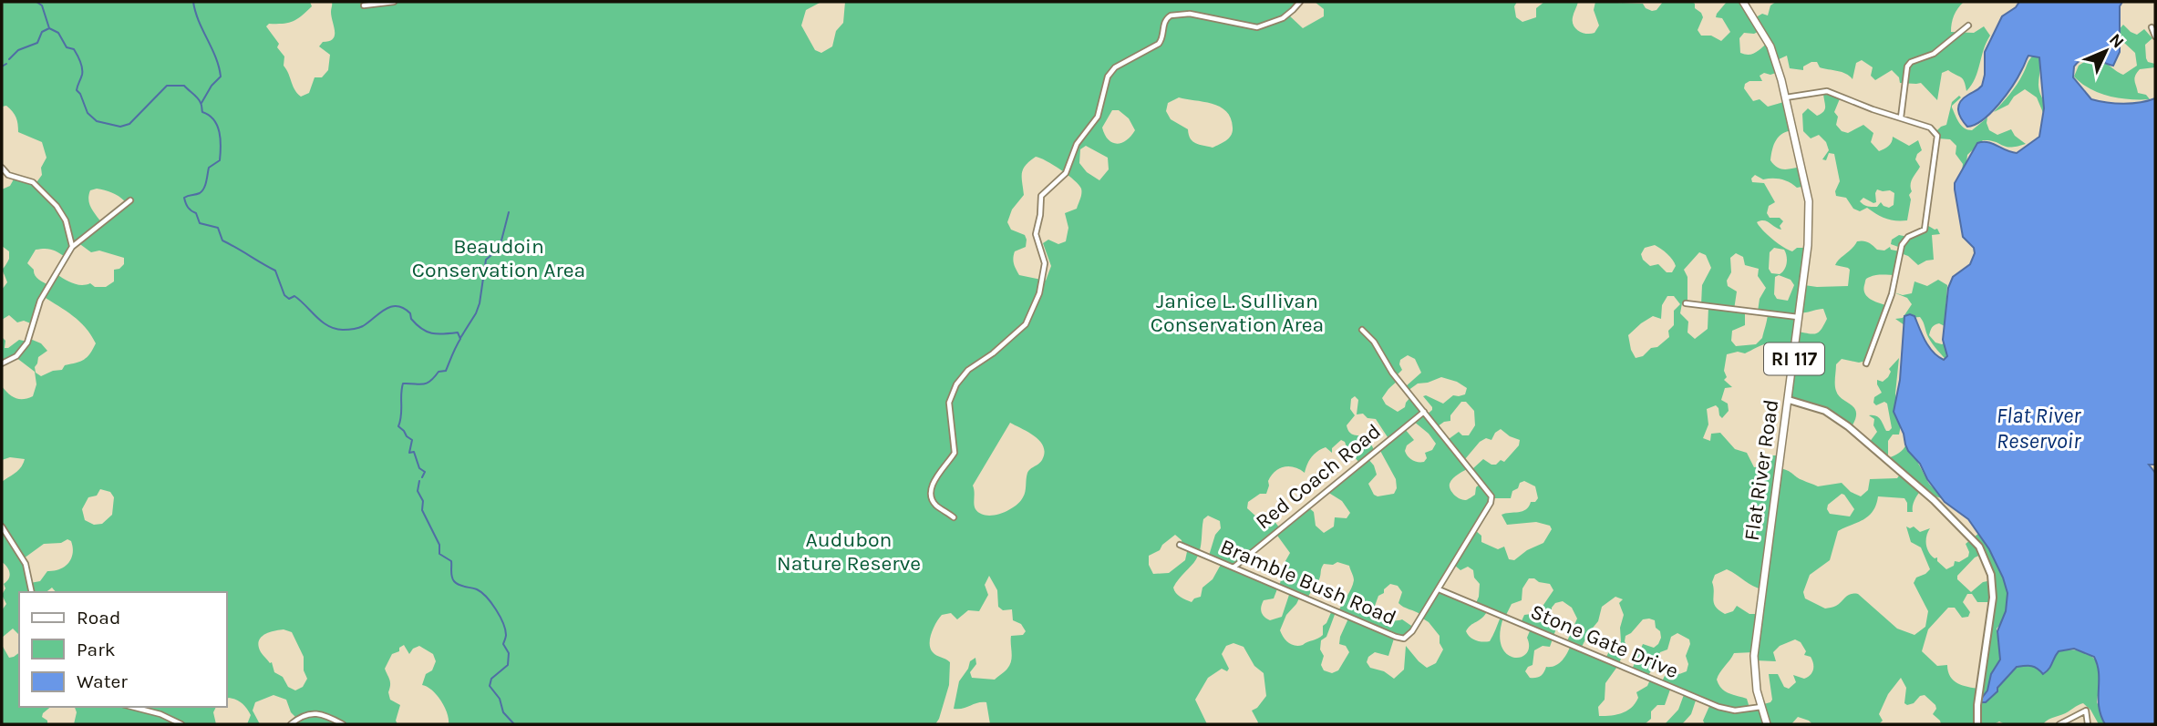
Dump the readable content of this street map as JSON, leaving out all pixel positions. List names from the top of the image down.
{
  "streets": {
    "main road": ["RI 117", "Flat River Road"],
    "street": ["Red Coach Road", "Bramble Bush Road", "Stone Gate Drive"]
  },
  "crossings": [
    ["Flat River Road", "Stone Gate Drive"],
    ["Red Coach Road", "Bramble Bush Road"],
    ["Bramble Bush Road", "Stone Gate Drive"]
  ],
  "water": ["Flat River Reservoir"],
  "parks": ["Beaudoin Conservation Area", "Janice L. Sullivan Conservation Area", "Audubon Nature Reserve"],
  "legend": ["Road", "Park", "Water"],
  "north": "top right"
}
